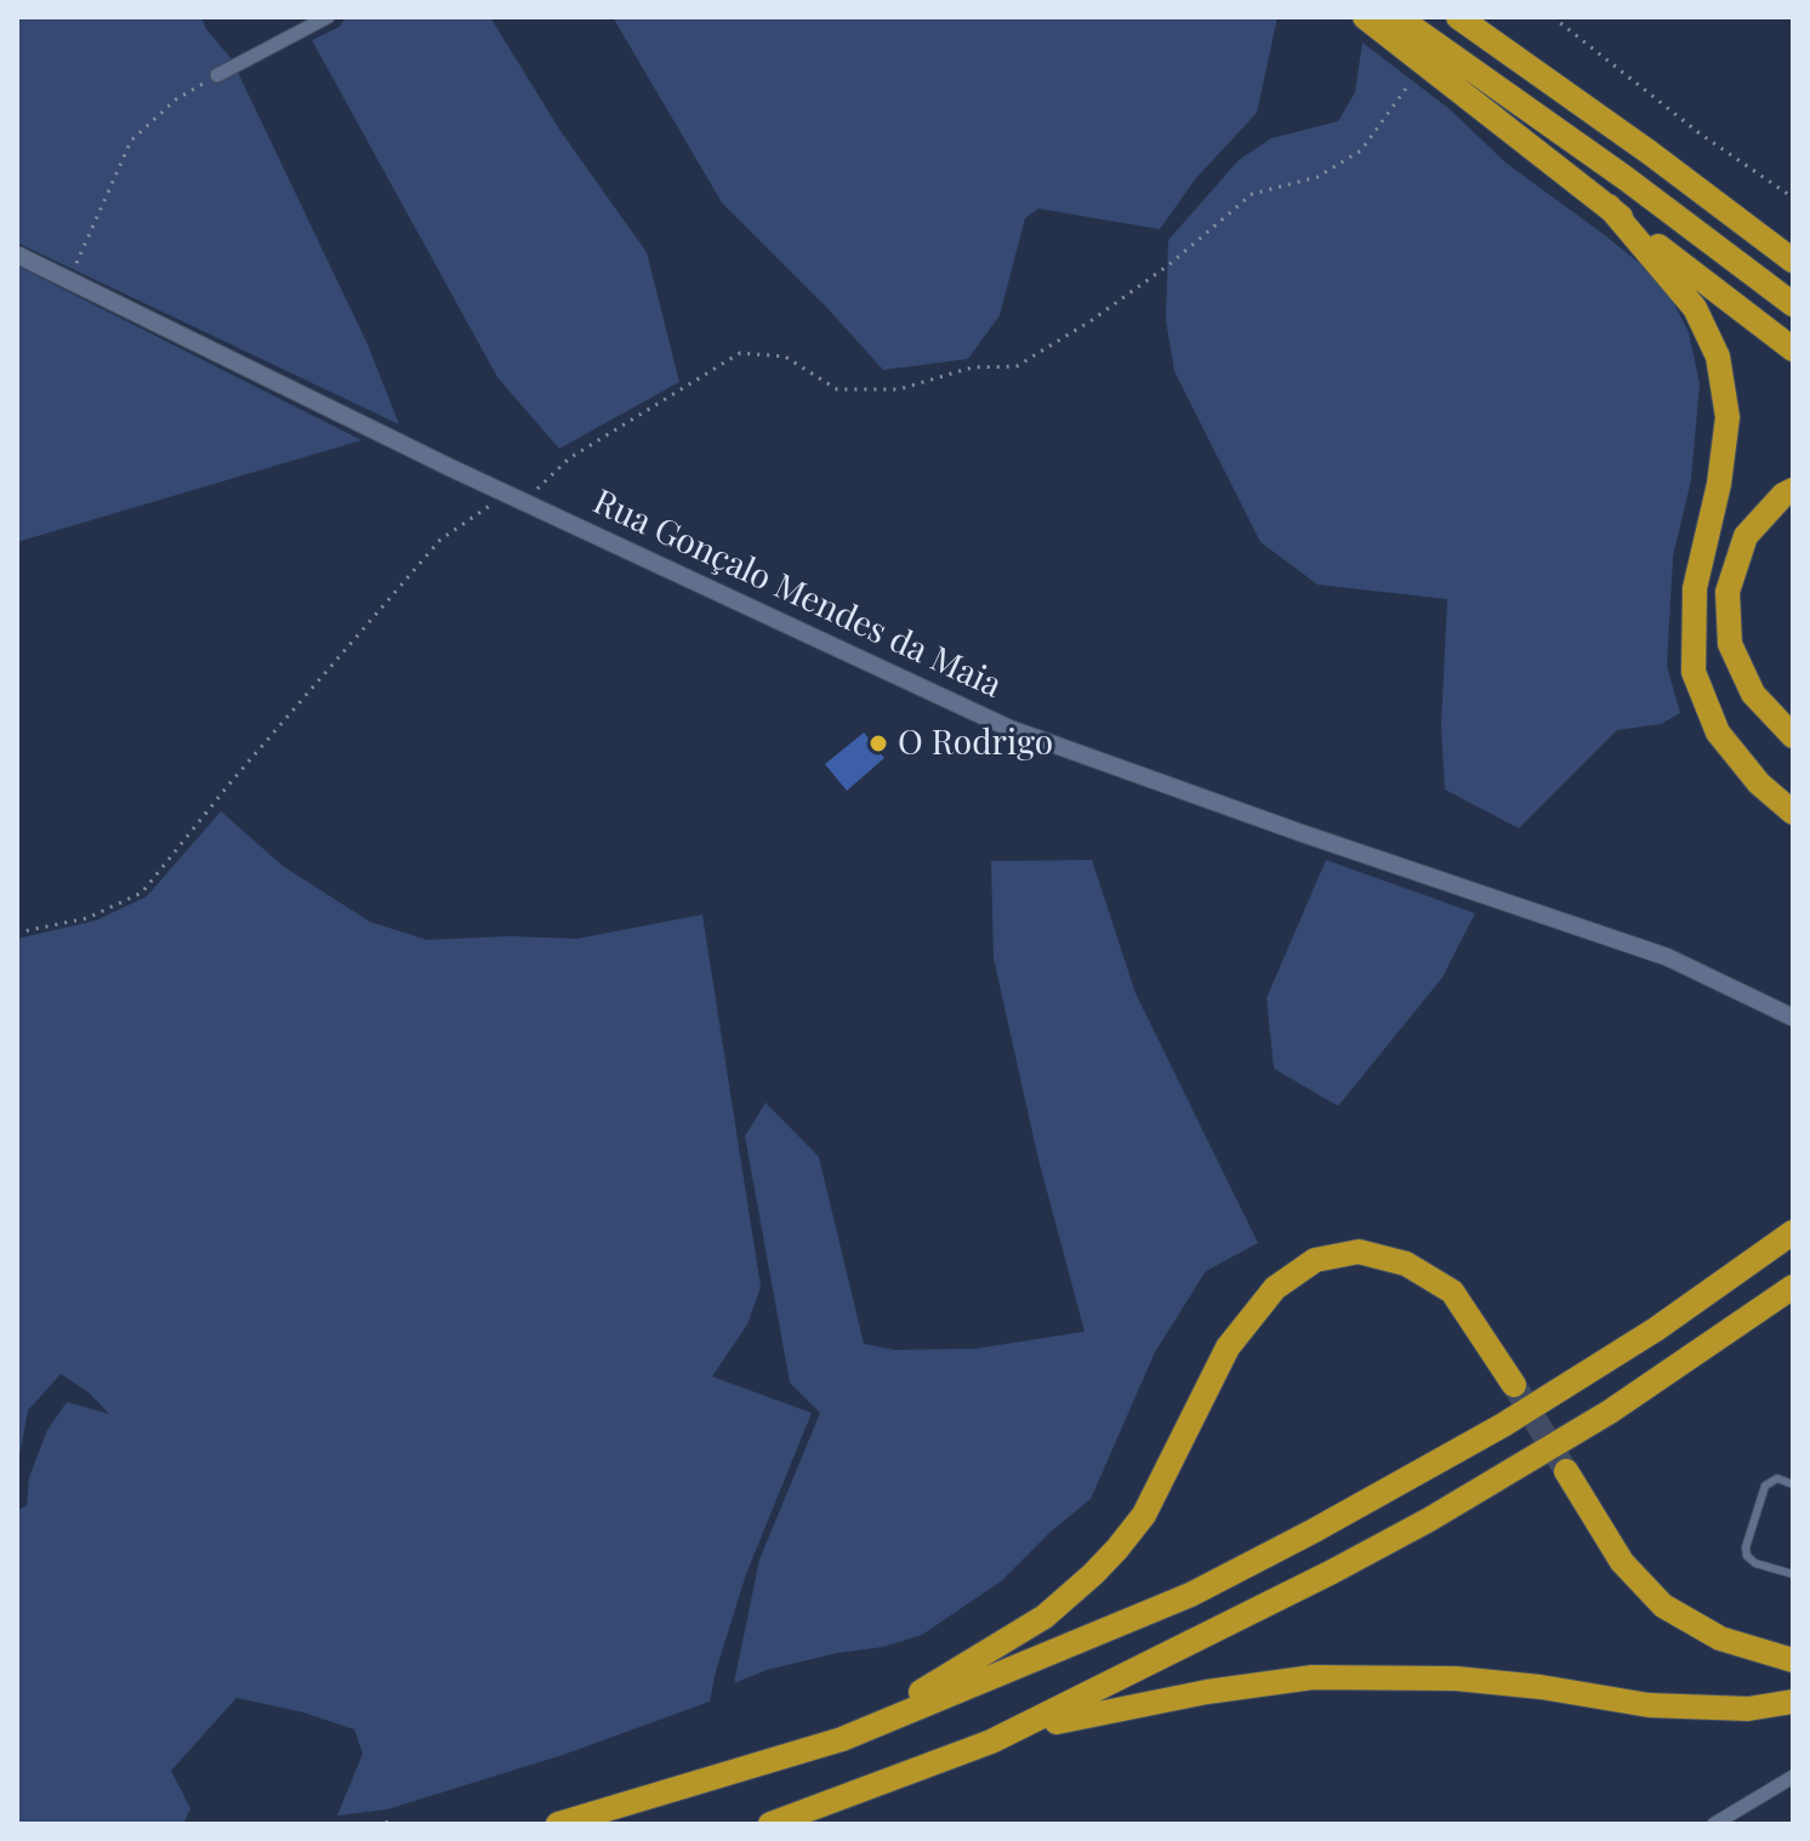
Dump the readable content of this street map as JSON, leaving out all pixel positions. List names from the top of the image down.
{
  "streets": {
    "street": ["Rua Gonçalo Mendes da Maia"]
  },
  "places": ["O Rodrigo"]
}
